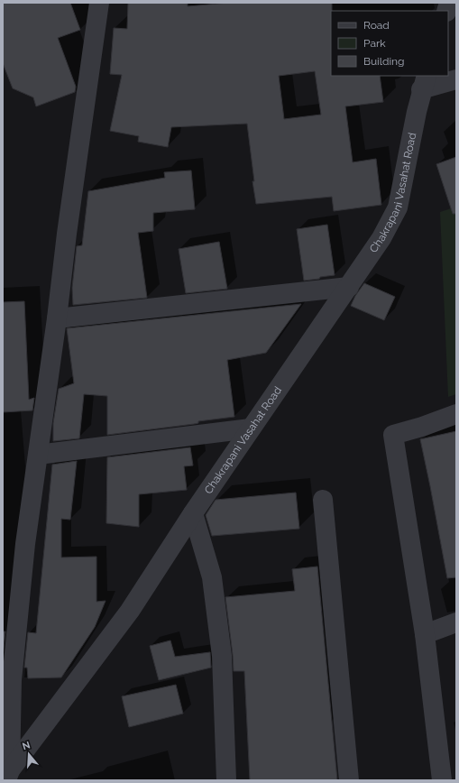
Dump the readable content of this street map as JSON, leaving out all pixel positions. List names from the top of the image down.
{
  "streets": {
    "street": ["Chakrapani Vasahat Road"]
  },
  "legend": ["Road", "Park", "Building"],
  "north": "top"
}
